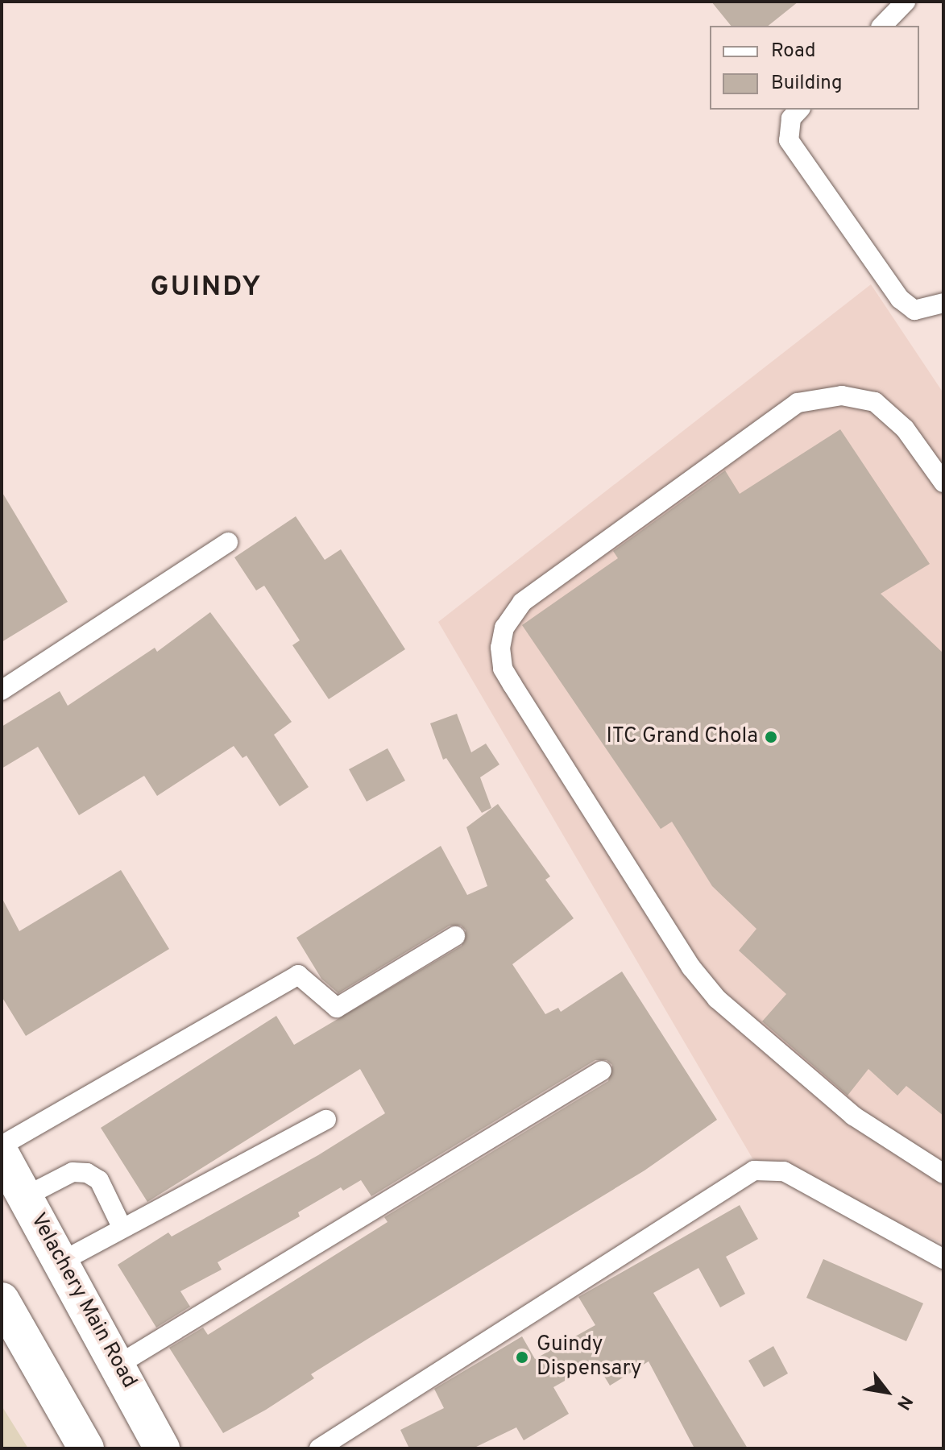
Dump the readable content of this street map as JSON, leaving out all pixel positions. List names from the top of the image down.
{
  "streets": {
    "main road": ["Velachery Main Road"]
  },
  "districts": ["GUINDY"],
  "places": ["ITC Grand Chola", "Guindy Dispensary"],
  "legend": ["Road", "Building"],
  "north": "bottom right"
}
